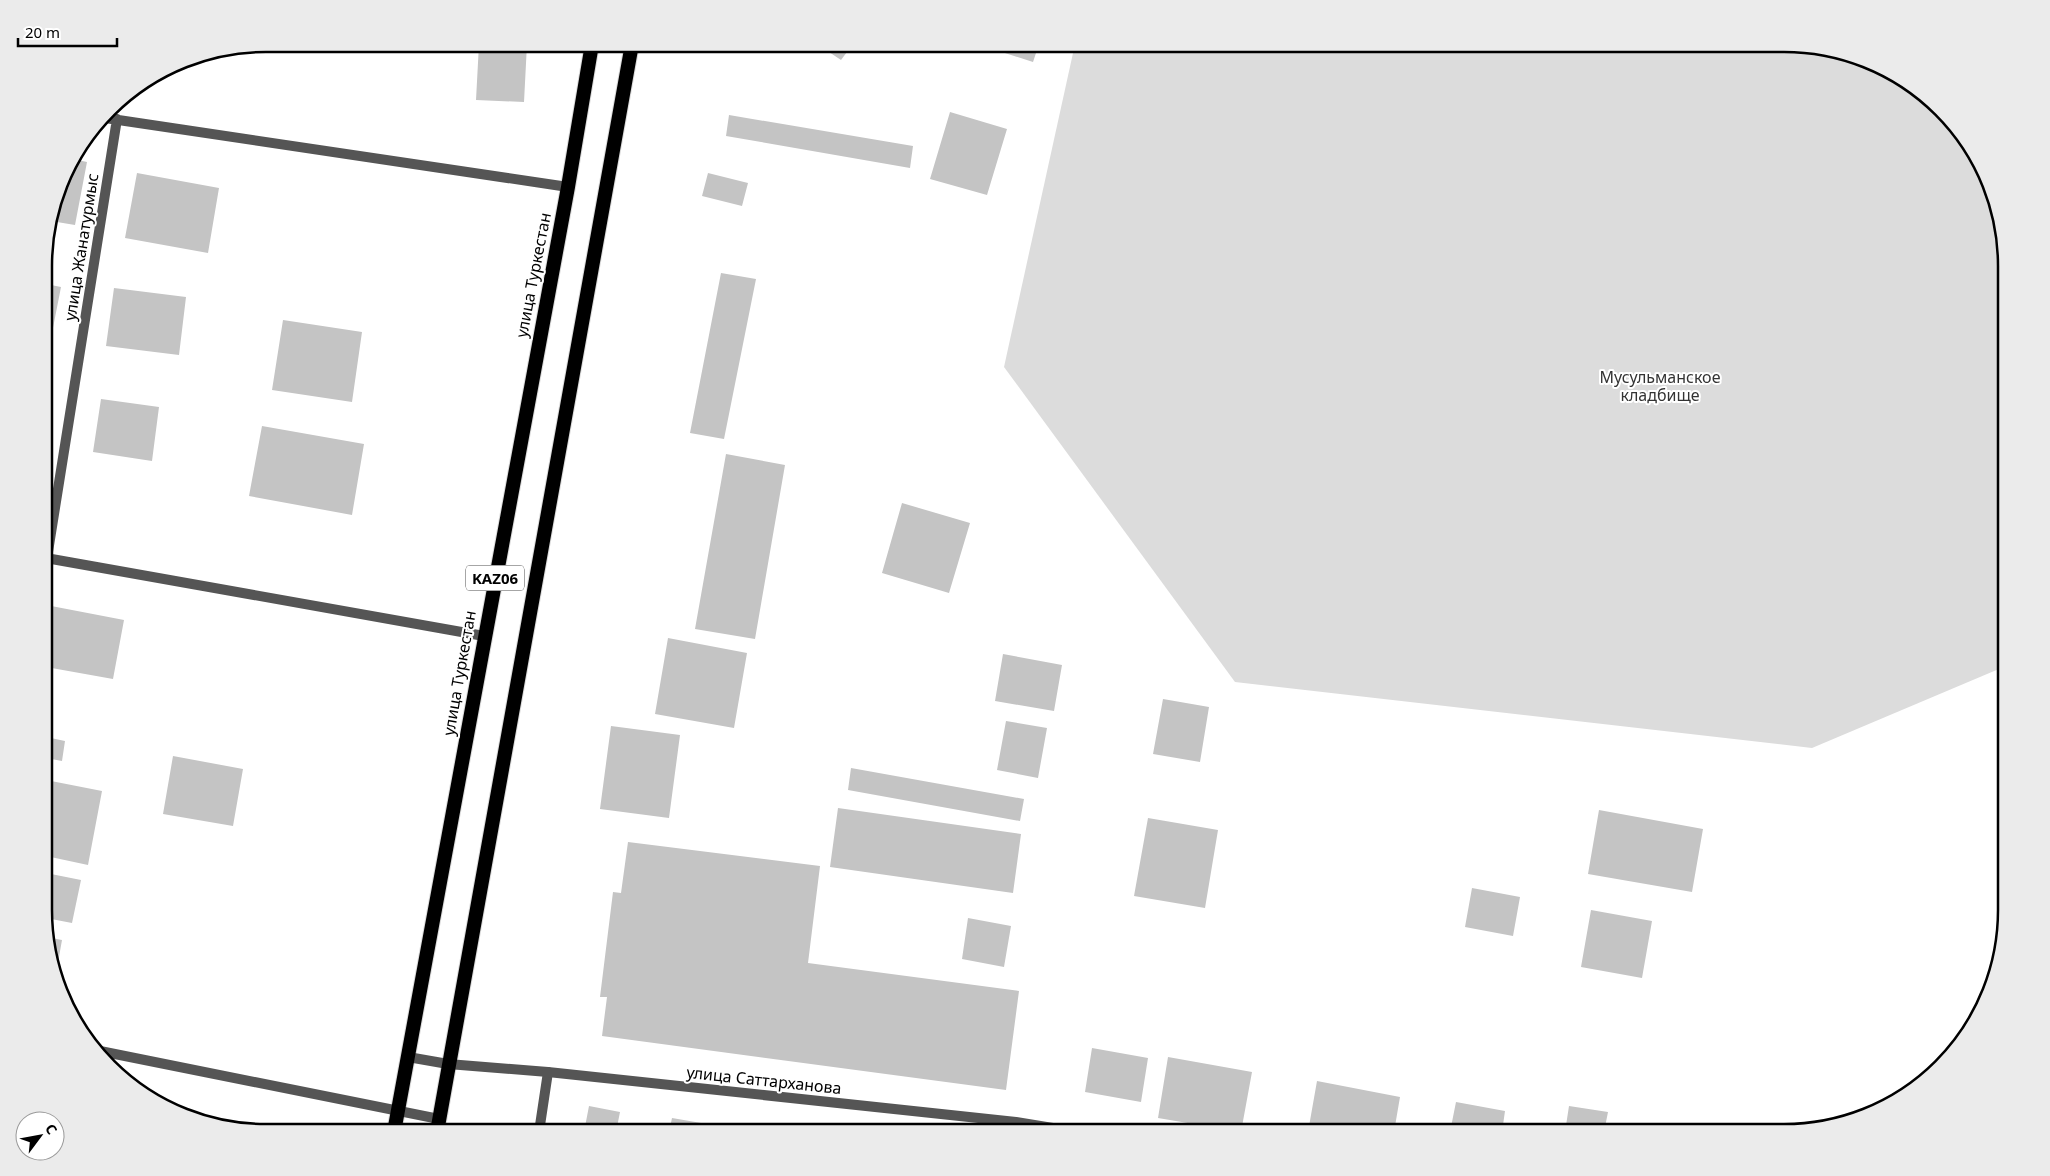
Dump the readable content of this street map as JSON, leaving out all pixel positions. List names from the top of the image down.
{
  "streets": {
    "highway": ["улица Туркестан", "KАZ06"],
    "street": ["улица Жанатурмыс", "улица Саттарханова"]
  },
  "crossings": [
    ["улица Туркестан", "улица Саттарханова"],
    ["KАZ06", "улица Саттарханова"]
  ],
  "parks": ["Мусульманское кладбище"],
  "scale_bar": "20 m",
  "north": "top right"
}
